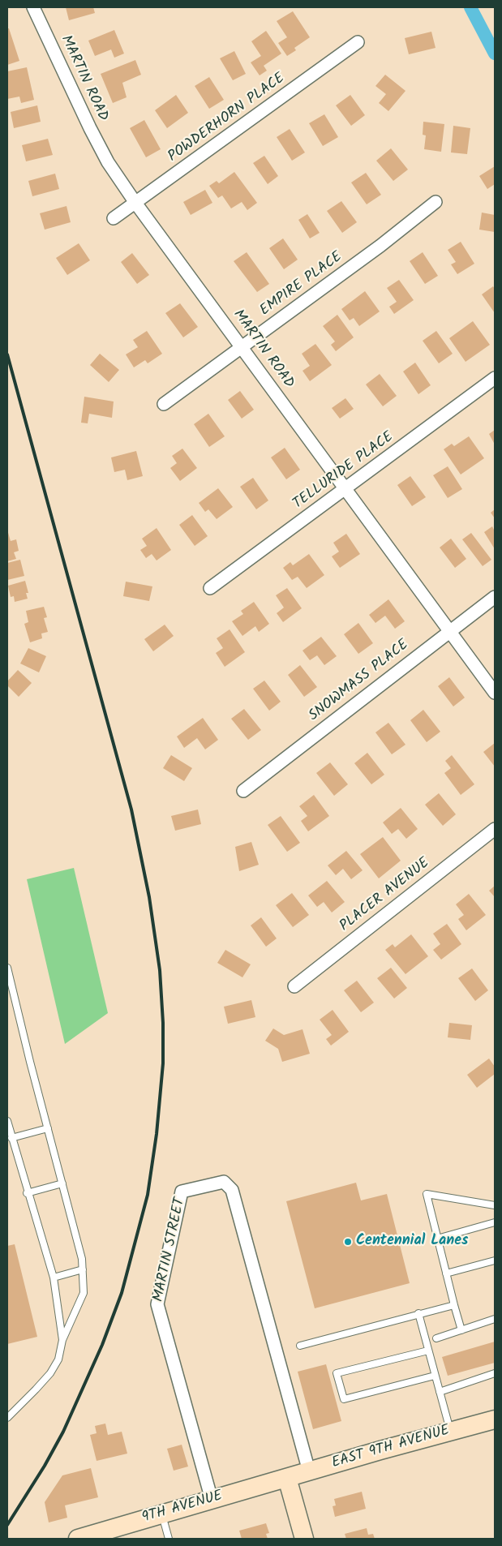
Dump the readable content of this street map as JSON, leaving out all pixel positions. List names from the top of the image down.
{
  "streets": {
    "main road": ["EAST 9TH AVENUE", "9TH AVENUE"],
    "street": [
      "MARTIN ROAD",
      "POWDERHORN PLACE",
      "EMPIRE PLACE",
      "TELLURIDE PLACE",
      "SNOWMASS PLACE",
      "PLACER AVENUE",
      "MARTIN STREET"
    ]
  },
  "crossings": [
    ["MARTIN ROAD", "POWDERHORN PLACE"],
    ["MARTIN ROAD", "EMPIRE PLACE"],
    ["MARTIN ROAD", "TELLURIDE PLACE"],
    ["MARTIN ROAD", "SNOWMASS PLACE"],
    ["MARTIN STREET", "EAST 9TH AVENUE"],
    ["MARTIN STREET", "9TH AVENUE"],
    ["EAST 9TH AVENUE", "9TH AVENUE"]
  ],
  "places": ["Centennial Lanes"]
}
